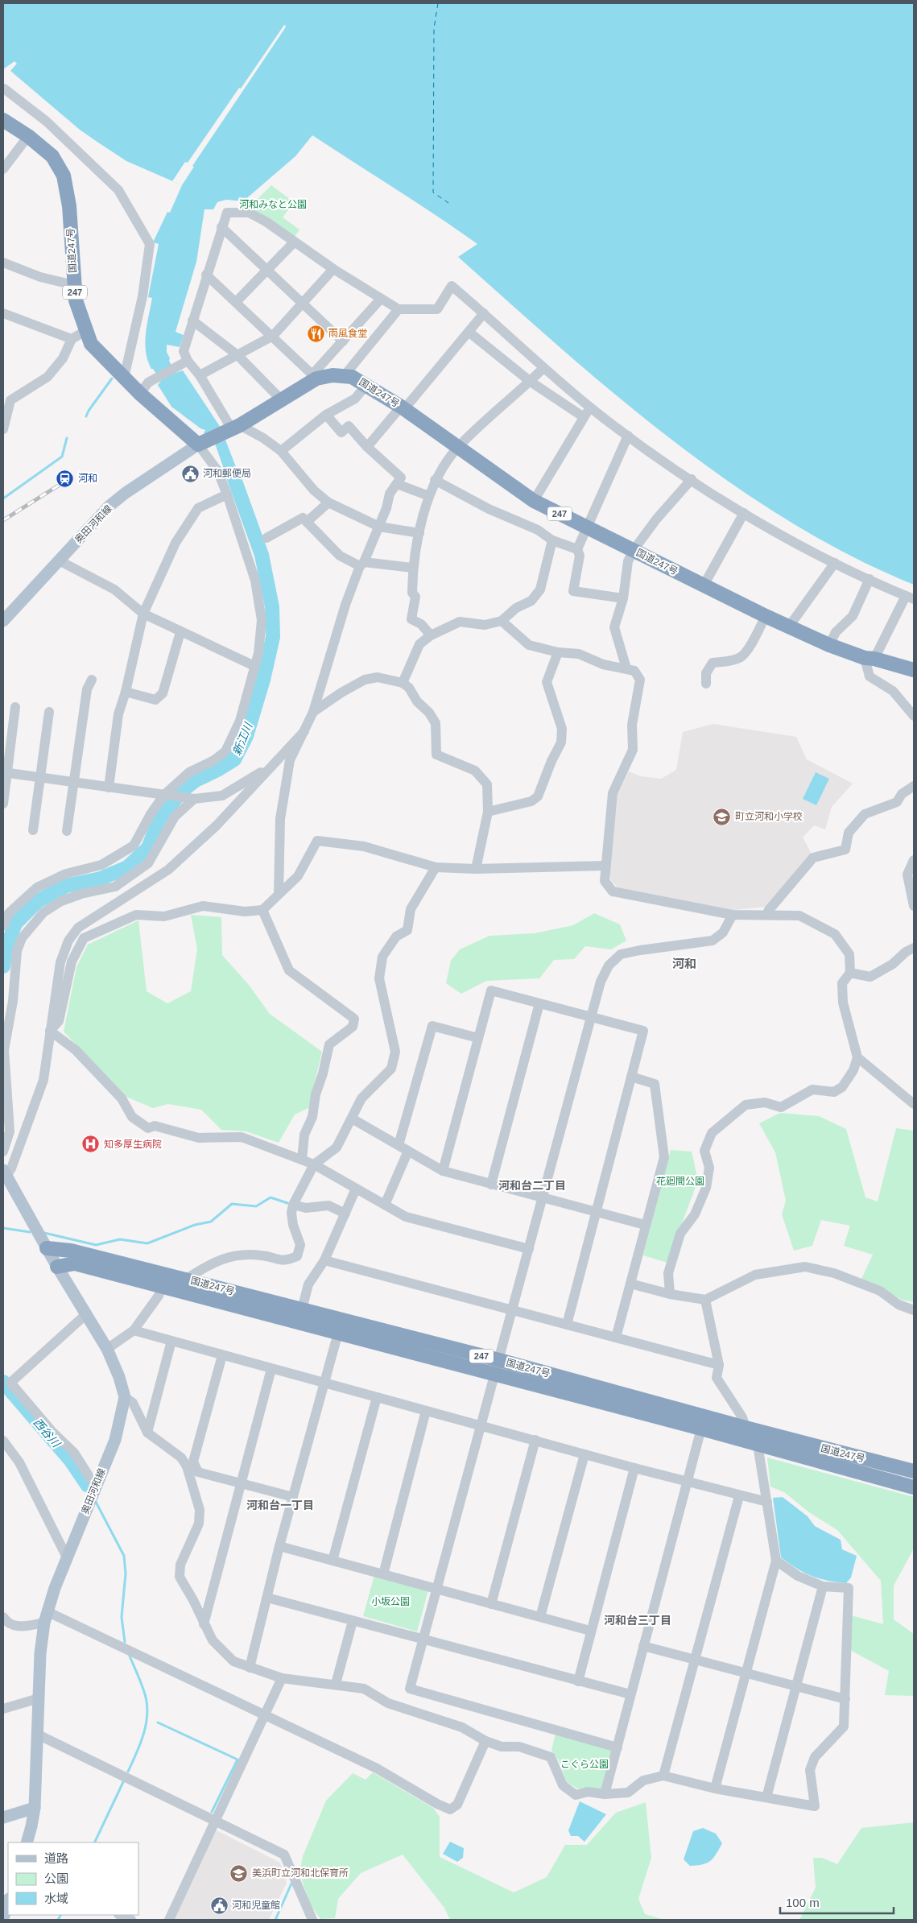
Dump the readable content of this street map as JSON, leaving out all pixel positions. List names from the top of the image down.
{
  "streets": {
    "highway": ["国道247号", "247"],
    "main road": ["奥田河和線"]
  },
  "crossings": [
    ["国道247号", "奥田河和線"]
  ],
  "districts": [
    "河和",
    "河和台二丁目",
    "河和台一丁目",
    "河和台三丁目"
  ],
  "water": ["新江川", "西谷川"],
  "parks": [
    "河和みなと公園",
    "花廻間公園",
    "小坂公園",
    "こぐら公園"
  ],
  "places": {
    "restaurant": ["雨風食堂"],
    "public building": ["河和郵便局", "河和児童館"],
    "station": ["河和"],
    "school or university": ["町立河和小学校", "美浜町立河和北保育所"],
    "hospital": ["知多厚生病院"]
  },
  "legend": ["道路", "公園", "水域"],
  "scale_bar": "100 m"
}
